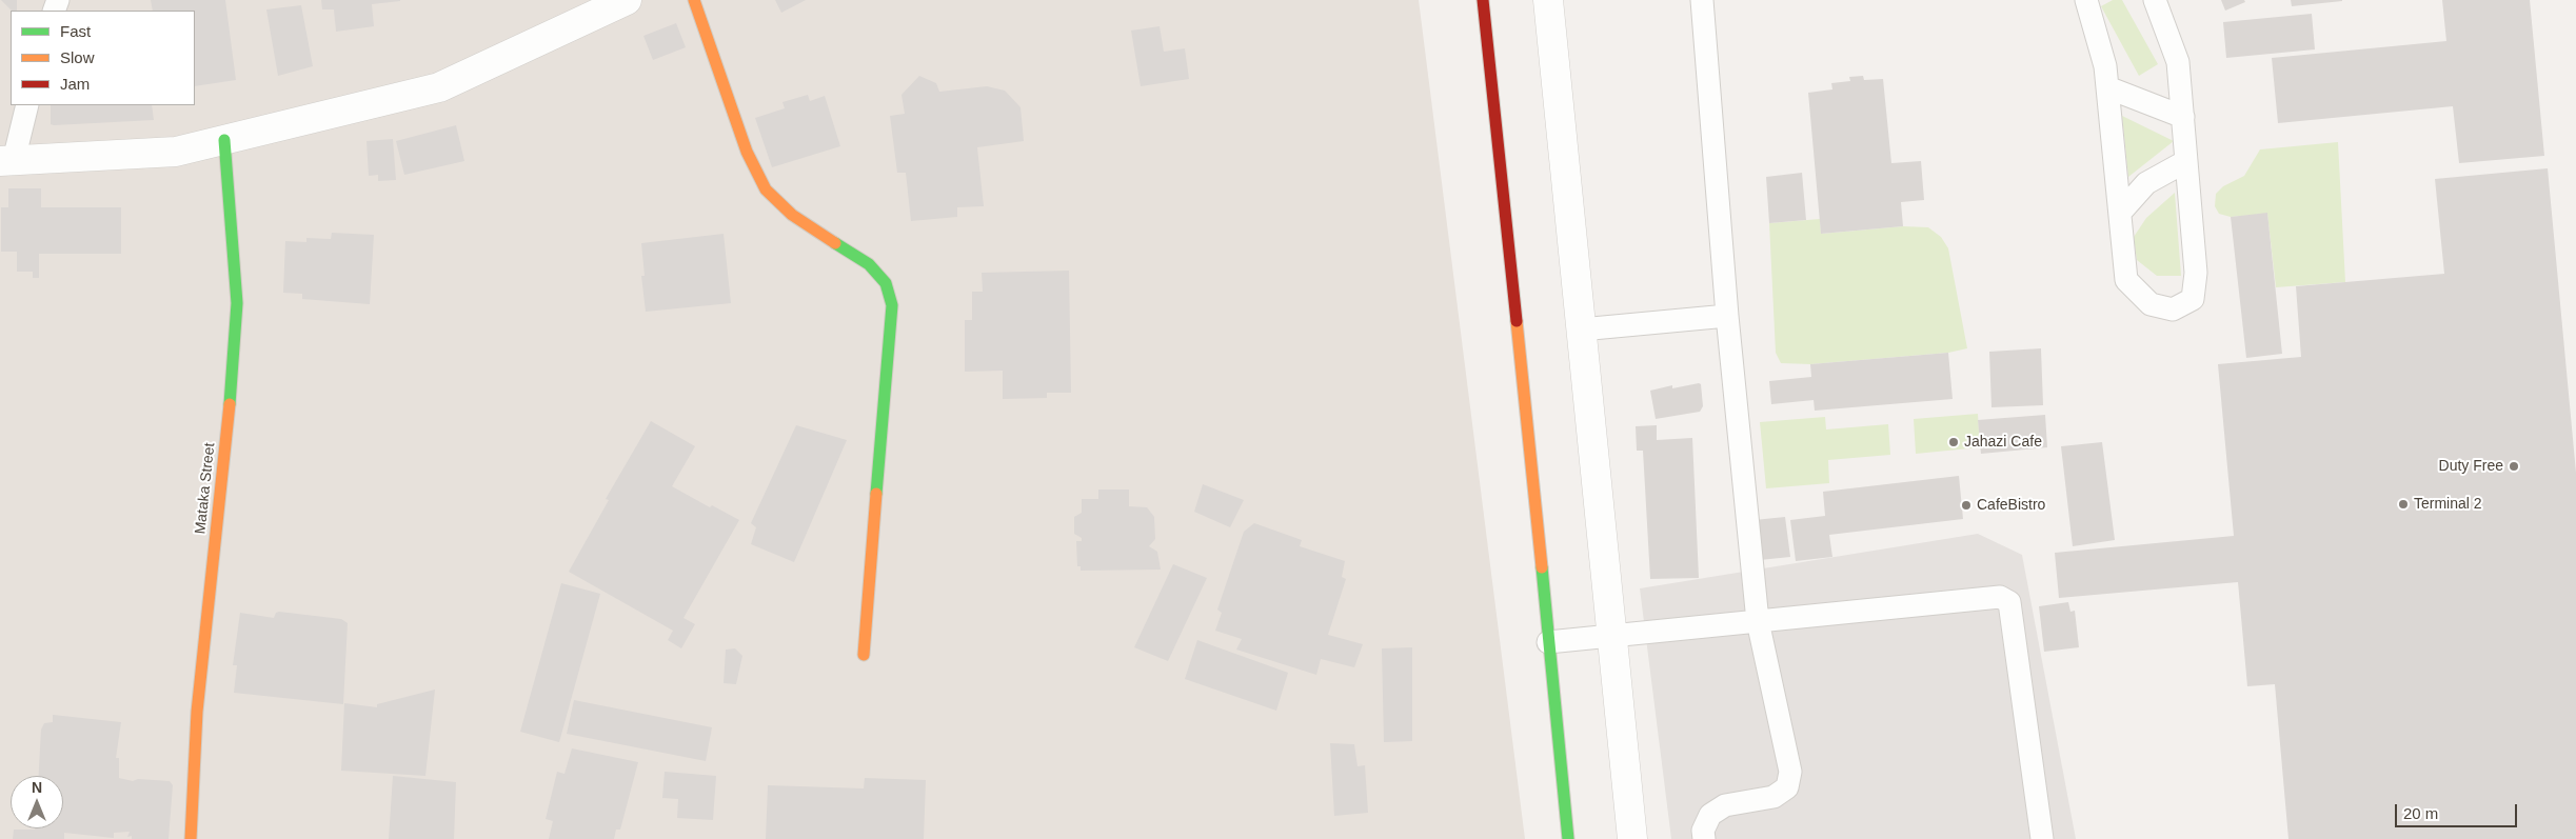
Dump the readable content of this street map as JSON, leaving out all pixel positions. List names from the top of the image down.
{
  "streets": {
    "street": ["Mataka Street"]
  },
  "places": [
    "Jahazi Cafe",
    "Duty Free",
    "Terminal 2",
    "CafeBistro"
  ],
  "legend": ["Fast", "Slow", "Jam"],
  "scale_bar": "20 m",
  "north": "top"
}
